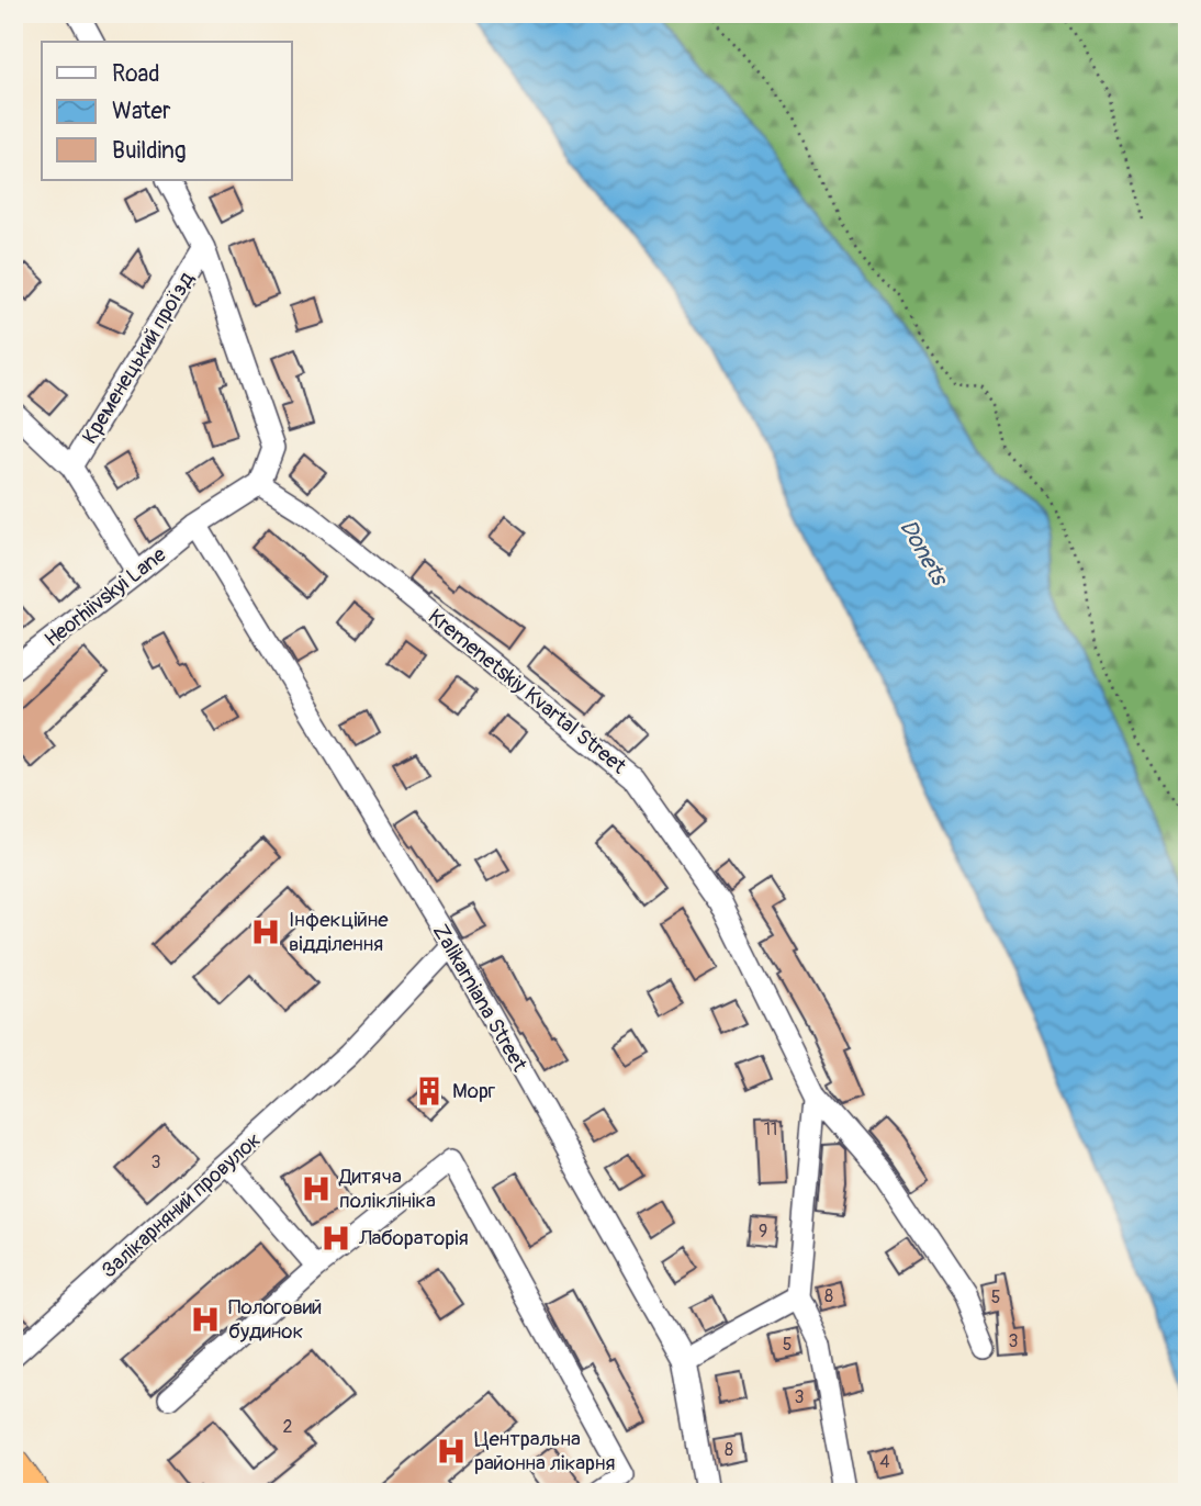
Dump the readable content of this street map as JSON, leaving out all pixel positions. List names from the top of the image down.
{
  "streets": {
    "street": [
      "Кременецький проїзд",
      "Heorhiivskyi Lane",
      "Kremenetskiy Kvartal Street",
      "Zalikarniana Street",
      "Залікарняний провулок"
    ]
  },
  "crossings": [
    ["Heorhiivskyi Lane", "Zalikarniana Street"],
    ["Zalikarniana Street", "Залікарняний провулок"]
  ],
  "water": ["Donets"],
  "places": {
    "hospital": [
      "Інфекційне відділення",
      "Дитяча поліклініка",
      "Лабораторія",
      "Пологовий будинок",
      "Центральна районна лікарня"
    ],
    "building": ["Морг"]
  },
  "house_numbers": [
    "11",
    "3",
    "9",
    "8",
    "5",
    "3",
    "5",
    "3",
    "2",
    "8",
    "4"
  ],
  "legend": ["Road", "Water", "Building"]
}
